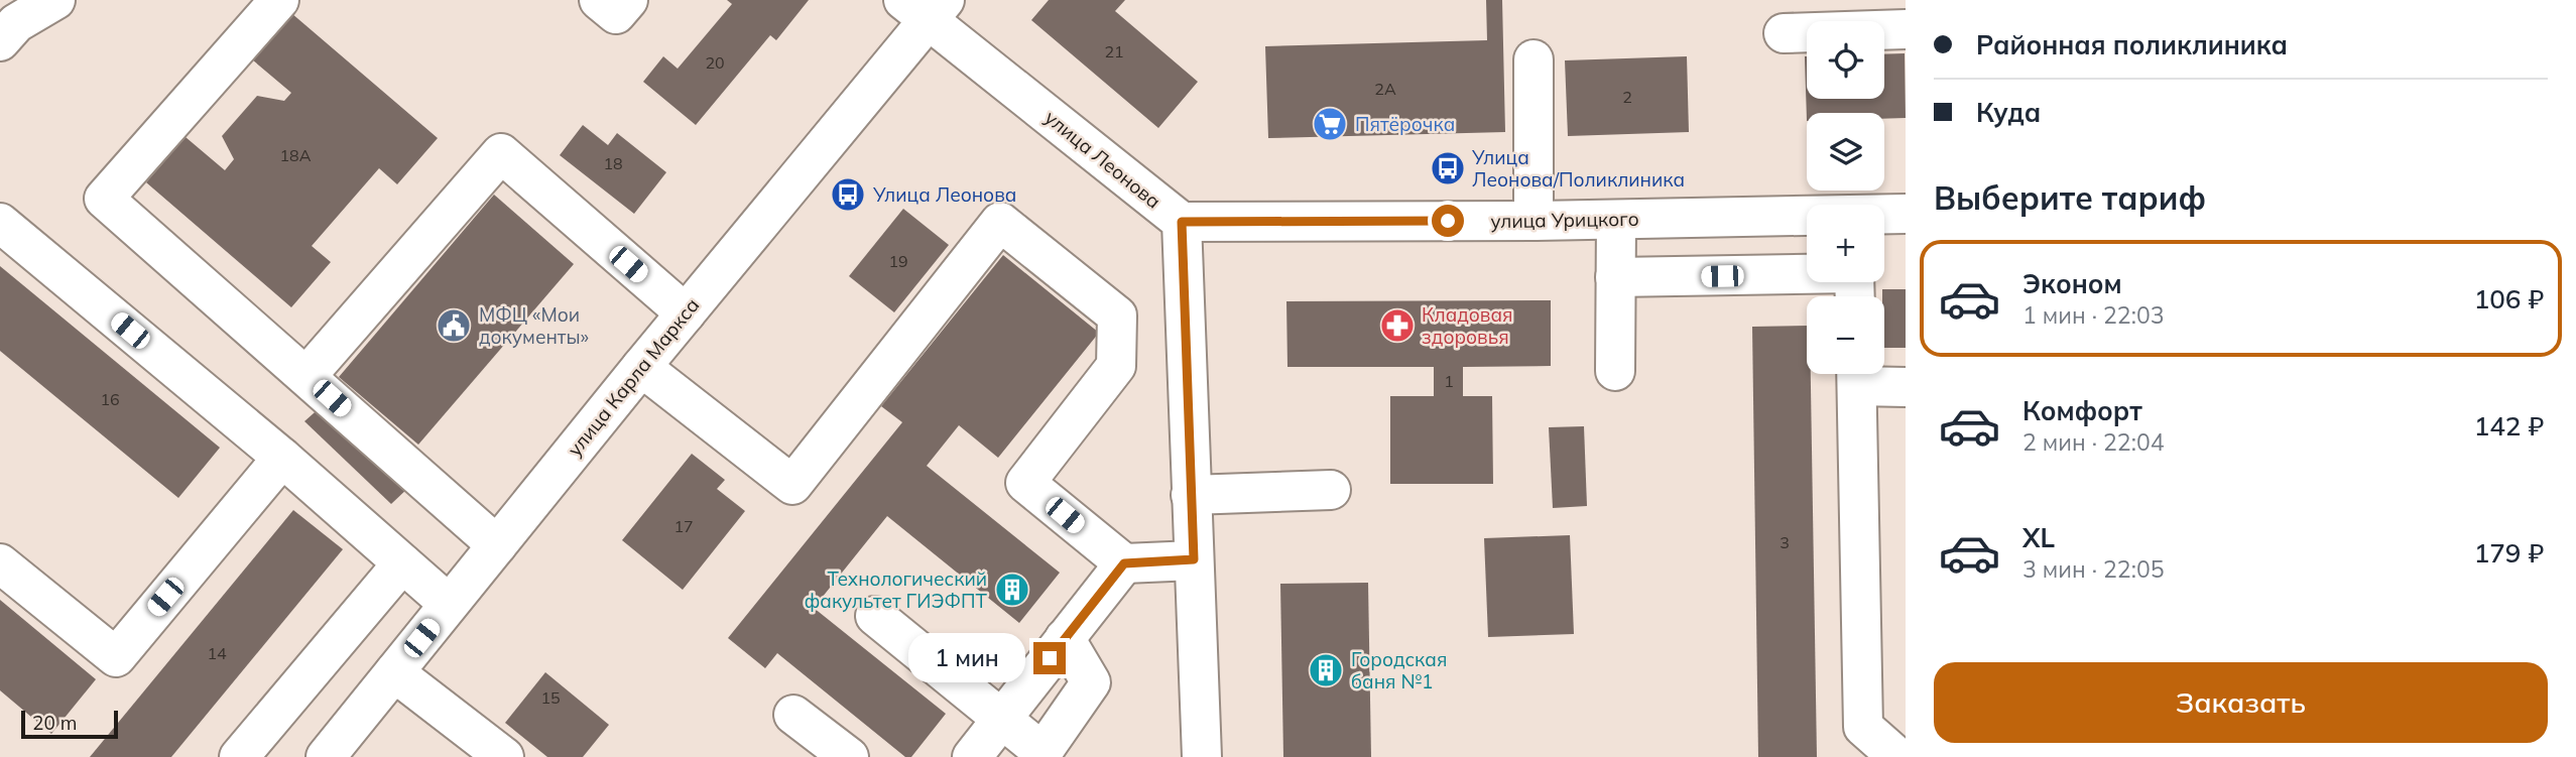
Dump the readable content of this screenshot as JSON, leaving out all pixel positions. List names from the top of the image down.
{
  "streets": {
    "street": ["улица Леонова", "улица Урицкого", "улица Карла Маркса"]
  },
  "crossings": [
    ["улица Леонова", "улица Урицкого"],
    ["улица Леонова", "улица Карла Маркса"]
  ],
  "places": {
    "supermarket": ["Пятёрочка"],
    "bus stop": ["Улица Леонова/Поликлиника", "Улица Леонова"],
    "public building": ["МФЦ «Мои документы»"],
    "pharmacy": ["Кладовая здоровья"],
    "building": ["Технологический факультет ГИЭФПТ", "Городская баня №1"]
  },
  "house_numbers": [
    "21",
    "20",
    "2А",
    "2",
    "18А",
    "18",
    "19",
    "1",
    "16",
    "17",
    "3",
    "14",
    "15"
  ],
  "scale_bar": "20 m",
  "page": {
    "banner": ["Районная поликлиника", "Куда"],
    "map_buttons": ["+", "−"],
    "heading": "Выберите тариф",
    "list": [
      {
        "name": "Эконом",
        "note": "1 мин · 22:03",
        "value": "106 ₽"
      },
      {
        "name": "Комфорт",
        "note": "2 мин · 22:04",
        "value": "142 ₽"
      },
      {
        "name": "XL",
        "note": "3 мин · 22:05",
        "value": "179 ₽"
      }
    ],
    "bubble": "1 мин",
    "buttons": "Заказать",
    "scale": "20 m"
  }
}
